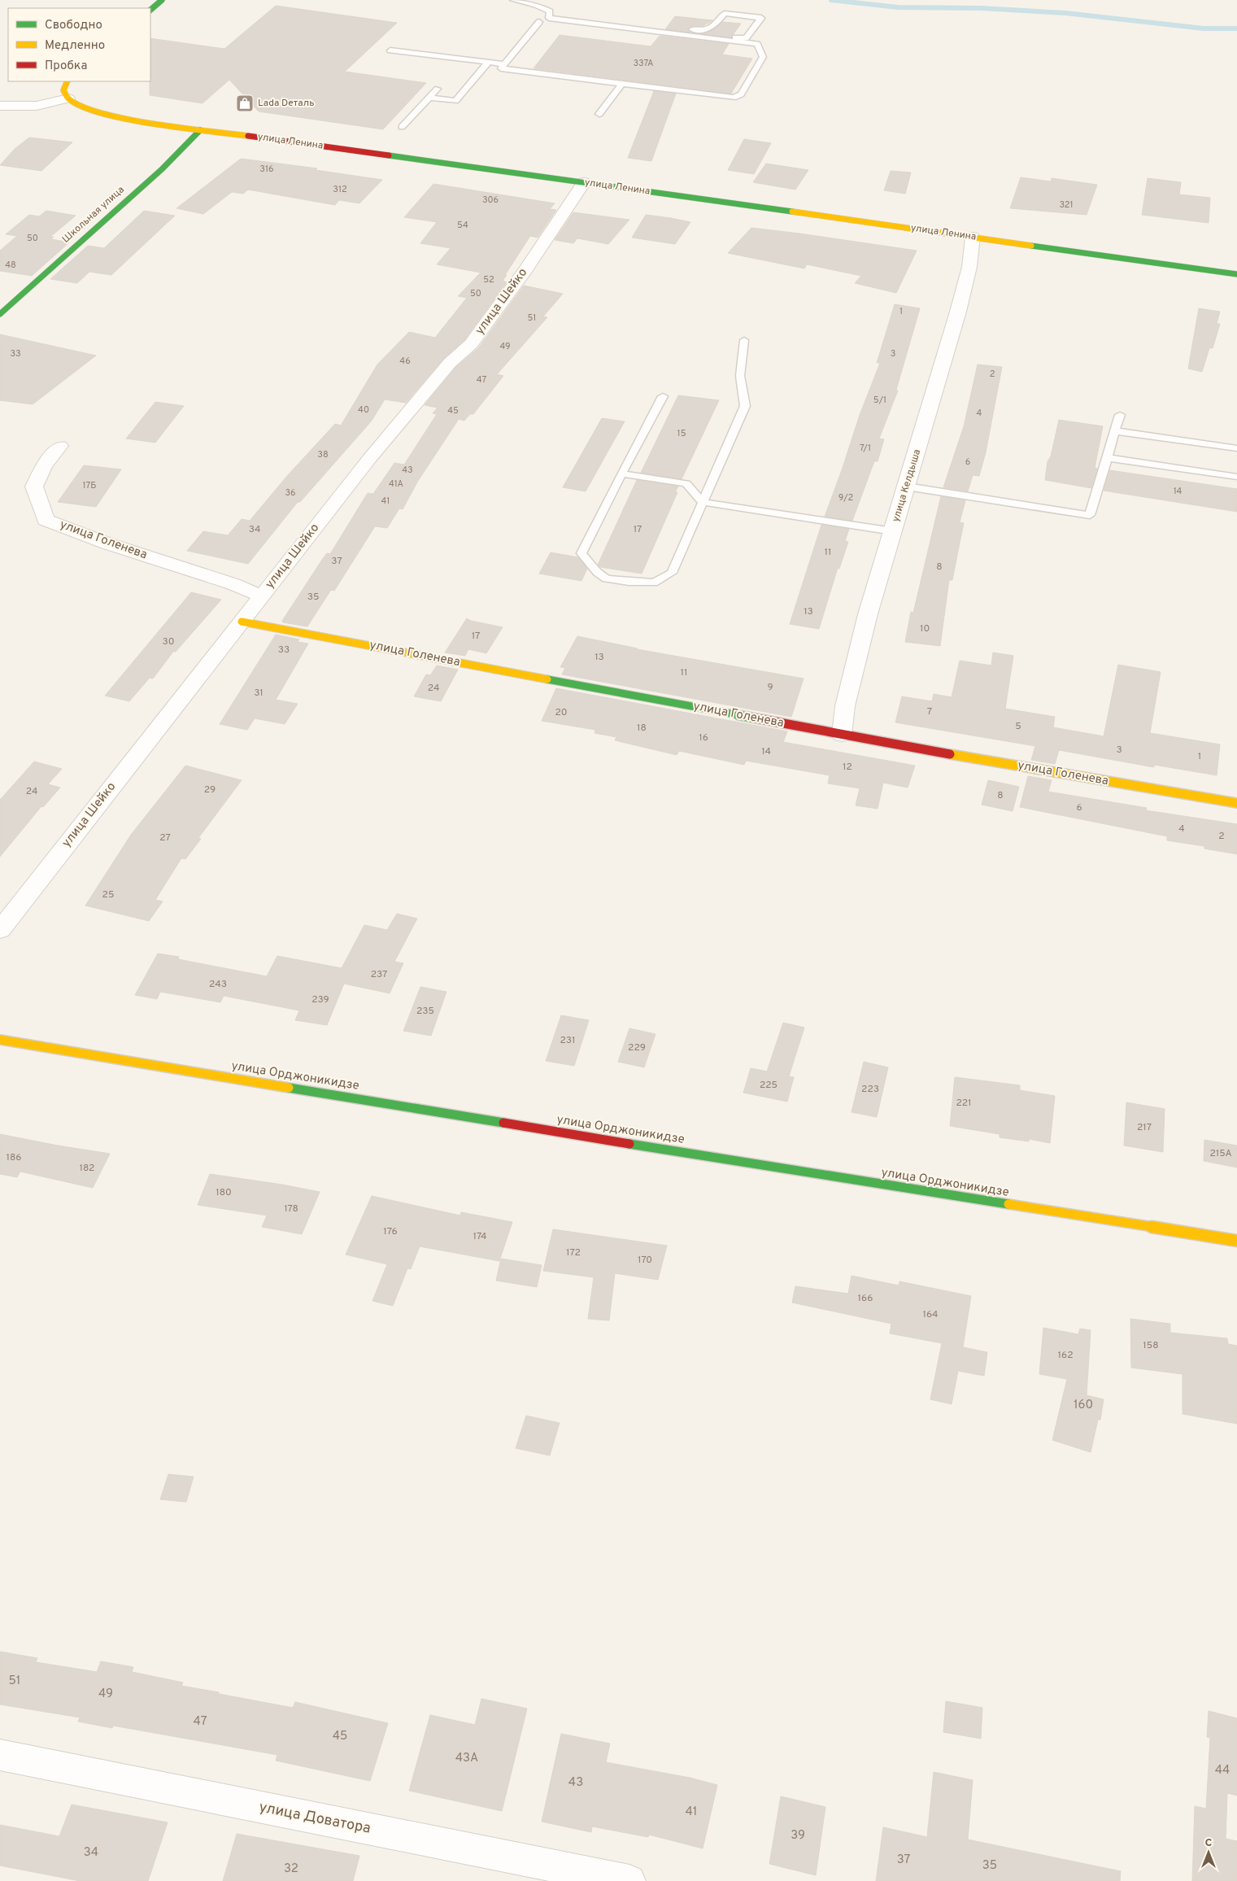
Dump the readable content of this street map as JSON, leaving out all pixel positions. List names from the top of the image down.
{
  "streets": {
    "street": [
      "улица Ленина",
      "Школьная улица",
      "улица Шейко",
      "улица Келдыша",
      "улица Голенева",
      "улица Орджоникидзе",
      "улица Доватора"
    ]
  },
  "crossings": [
    ["улица Ленина", "Школьная улица"],
    ["улица Ленина", "улица Шейко"],
    ["улица Ленина", "улица Келдыша"],
    ["улица Шейко", "улица Голенева"],
    ["улица Келдыша", "улица Голенева"]
  ],
  "places": {
    "shop": ["Lada Dеталь"]
  },
  "house_numbers": [
    "337А",
    "316",
    "312",
    "306",
    "321",
    "54",
    "50",
    "48",
    "52",
    "50",
    "1",
    "51",
    "49",
    "33",
    "3",
    "46",
    "2",
    "47",
    "5/1",
    "40",
    "45",
    "4",
    "15",
    "7/1",
    "38",
    "6",
    "43",
    "41А",
    "17Б",
    "14",
    "36",
    "9/2",
    "41",
    "34",
    "17",
    "11",
    "37",
    "8",
    "35",
    "13",
    "10",
    "17",
    "30",
    "33",
    "13",
    "11",
    "9",
    "24",
    "31",
    "7",
    "20",
    "5",
    "18",
    "16",
    "3",
    "14",
    "1",
    "12",
    "29",
    "24",
    "8",
    "6",
    "4",
    "2",
    "27",
    "25",
    "237",
    "243",
    "239",
    "235",
    "231",
    "229",
    "225",
    "223",
    "221",
    "217",
    "215А",
    "186",
    "182",
    "180",
    "178",
    "176",
    "174",
    "172",
    "170",
    "166",
    "164",
    "158",
    "162",
    "160",
    "51",
    "49",
    "47",
    "45",
    "43А",
    "44",
    "43",
    "41",
    "39",
    "34",
    "37",
    "35",
    "32"
  ],
  "legend": ["Свободно", "Медленно", "Пробка"],
  "north": "top"
}
